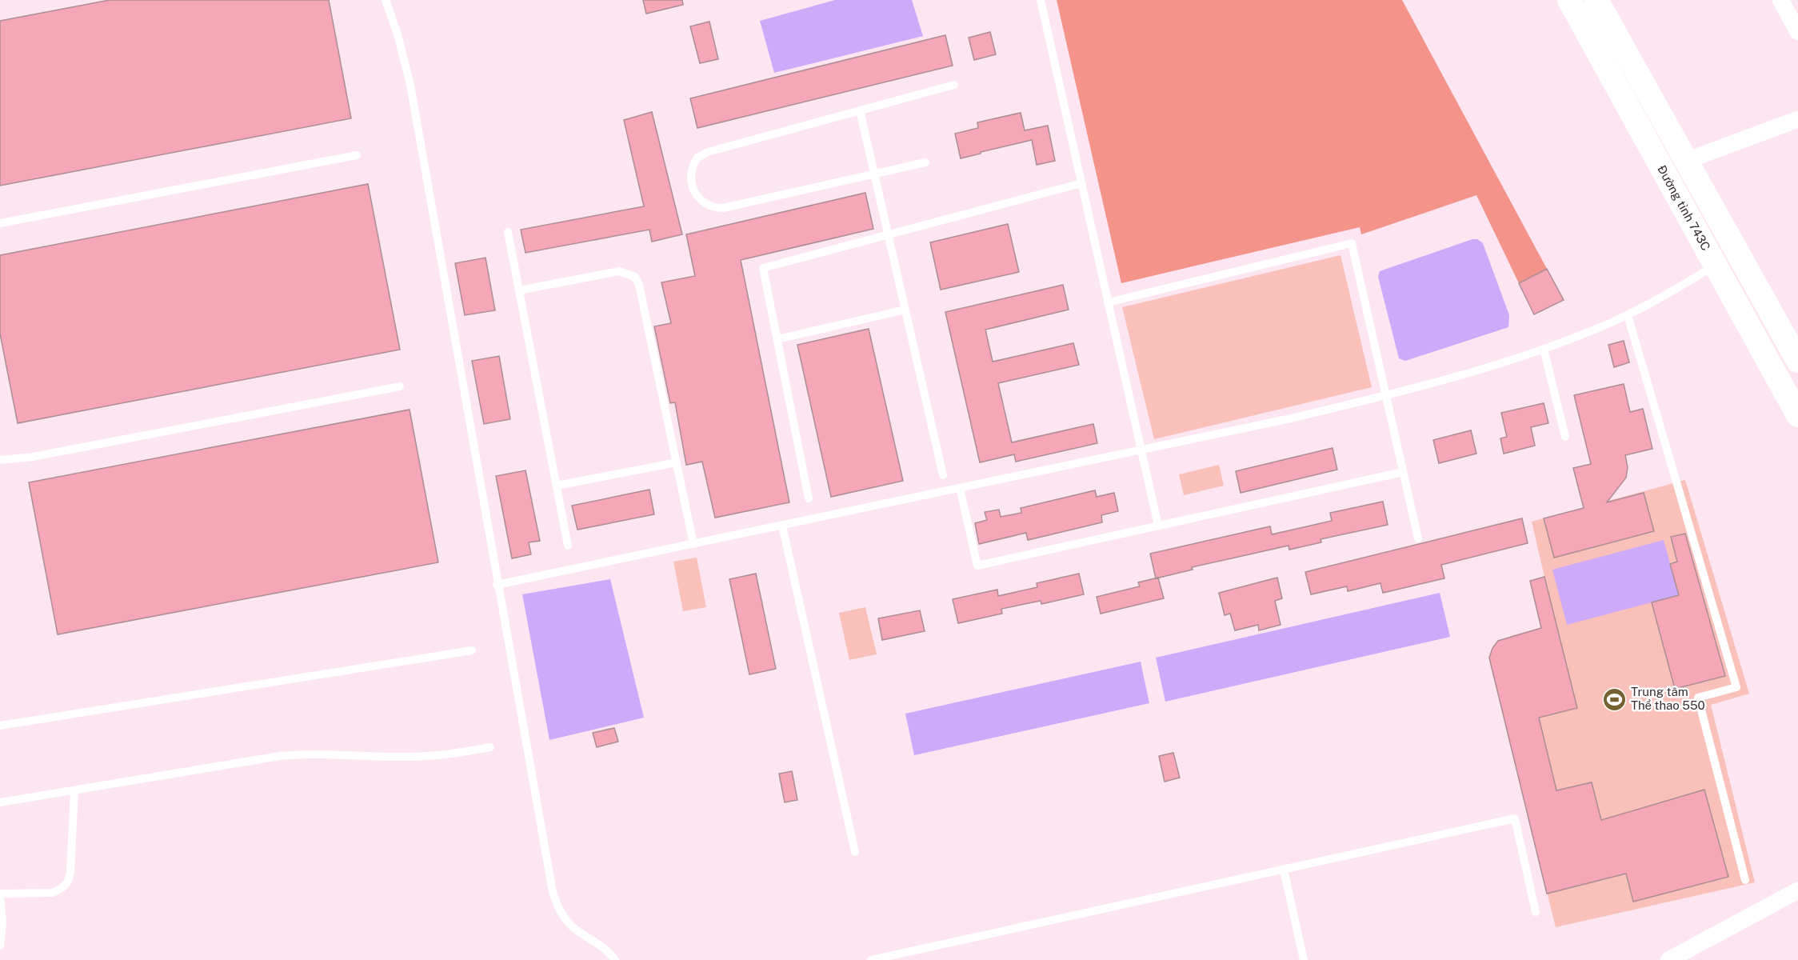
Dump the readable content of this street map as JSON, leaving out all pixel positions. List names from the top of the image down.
{
  "streets": {
    "main road": ["Đường tỉnh 743C"]
  },
  "places": {
    "sports": ["Trung tâm Thể thao 550"]
  }
}
